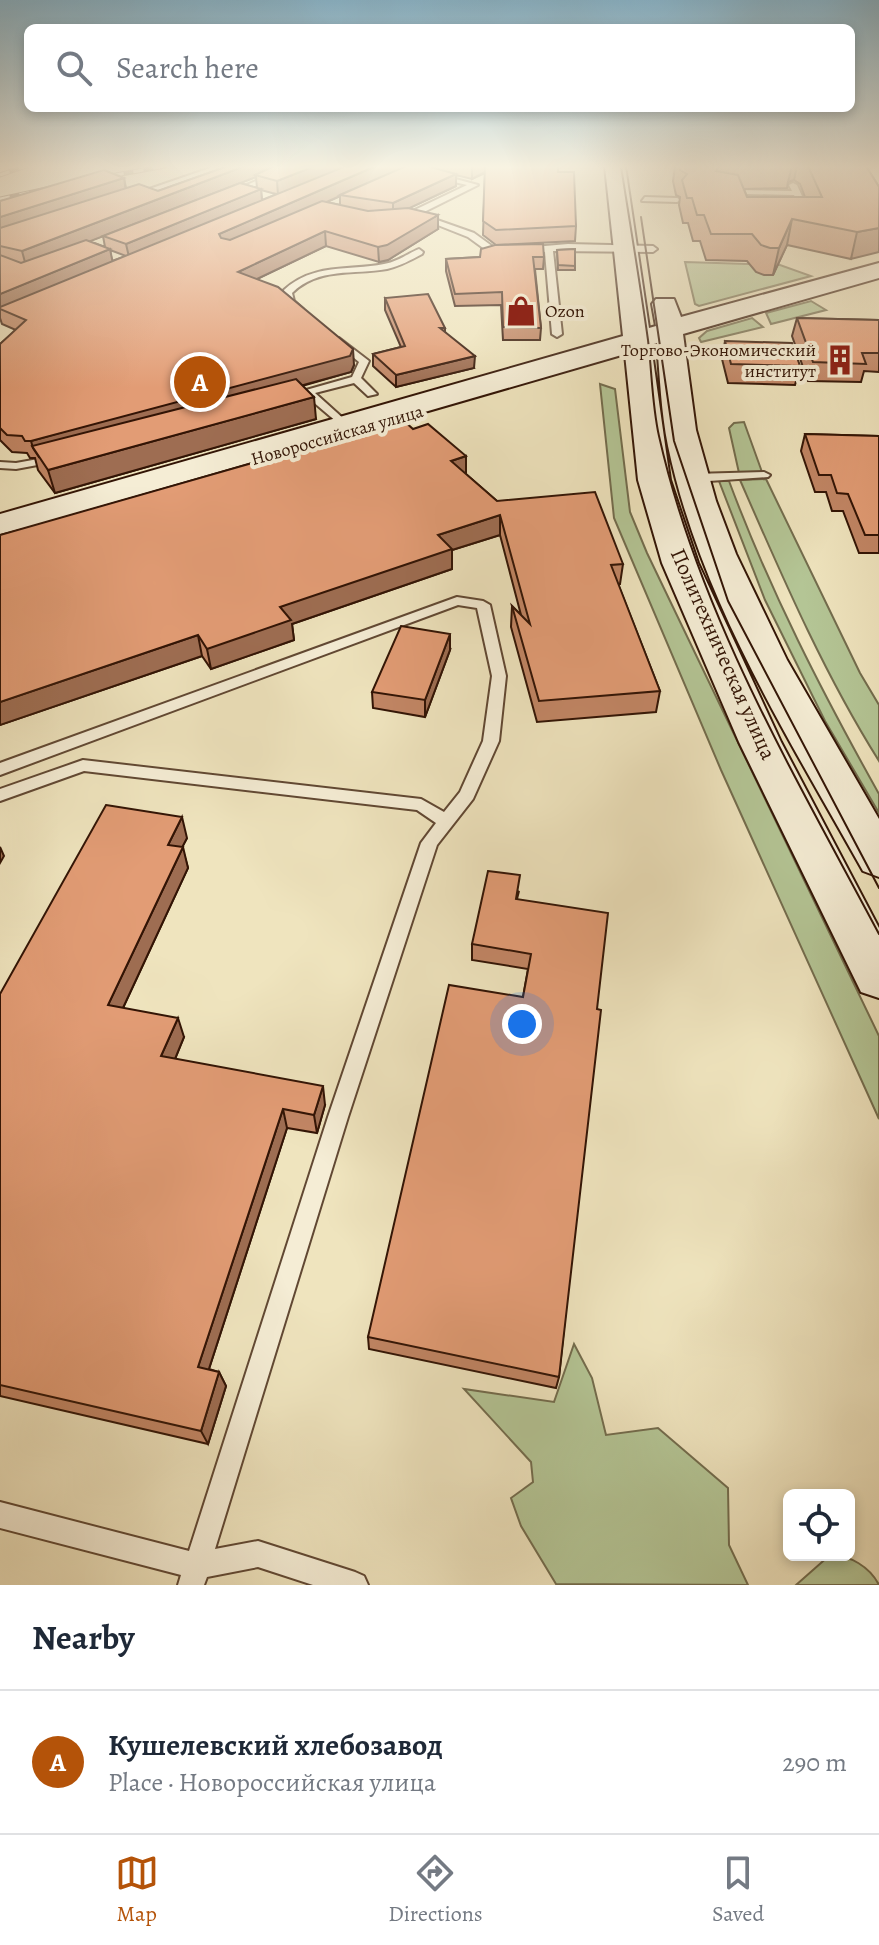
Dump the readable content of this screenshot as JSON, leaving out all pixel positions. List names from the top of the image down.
{
  "streets": {
    "main road": ["Новороссийская улица", "Политехническая улица"]
  },
  "crossings": [
    ["Новороссийская улица", "Политехническая улица"]
  ],
  "places": {
    "shop": ["Ozon"],
    "building": ["Торгово-Экономический институт"]
  },
  "page": {
    "search": "Search here",
    "pins": "A",
    "heading": "Nearby",
    "list": [
      {
        "mark": "A",
        "name": "Кушелевский хлебозавод",
        "note": "Place · Новороссийская улица",
        "value": "290 m"
      }
    ],
    "nav": ["Map", "Directions", "Saved"]
  }
}
